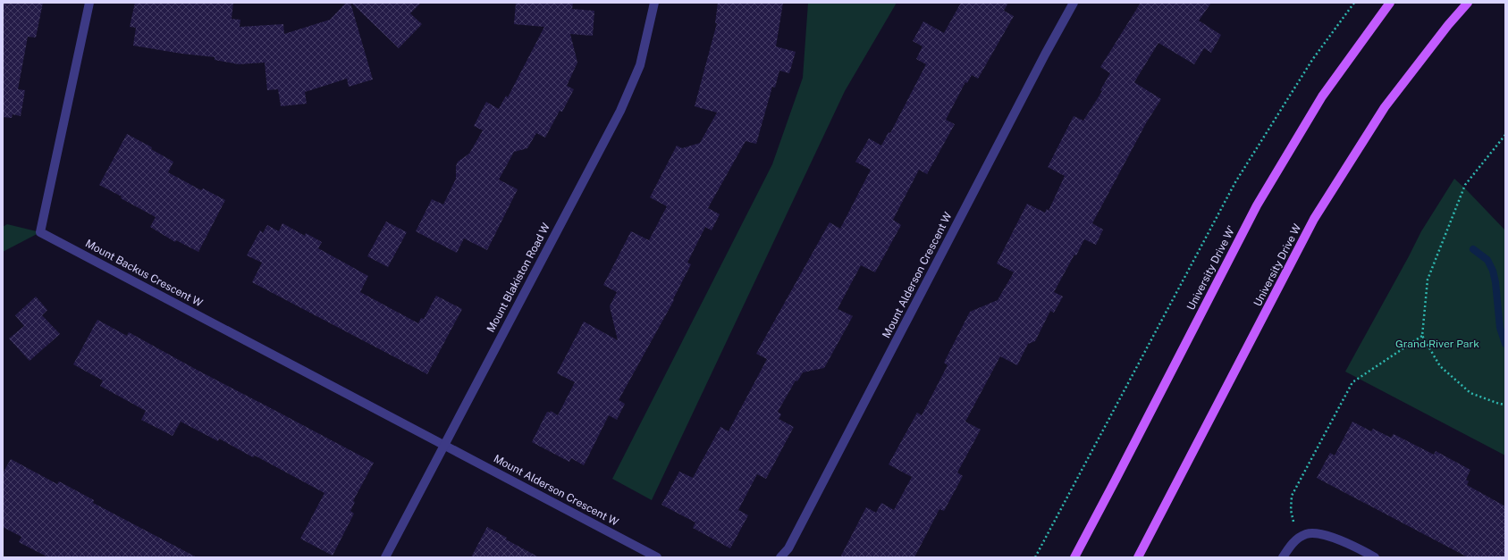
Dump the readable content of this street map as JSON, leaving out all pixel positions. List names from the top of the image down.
{
  "streets": {
    "main road": ["University Drive W", "University Drive W'"],
    "street": ["Mount Backus Crescent W", "Mount Alderson Crescent W", "Mount Blakiston Road W"]
  },
  "crossings": [
    ["Mount Backus Crescent W", "Mount Alderson Crescent W"],
    ["Mount Backus Crescent W", "Mount Blakiston Road W"],
    ["Mount Alderson Crescent W", "Mount Blakiston Road W"]
  ],
  "parks": ["Grand River Park"]
}
